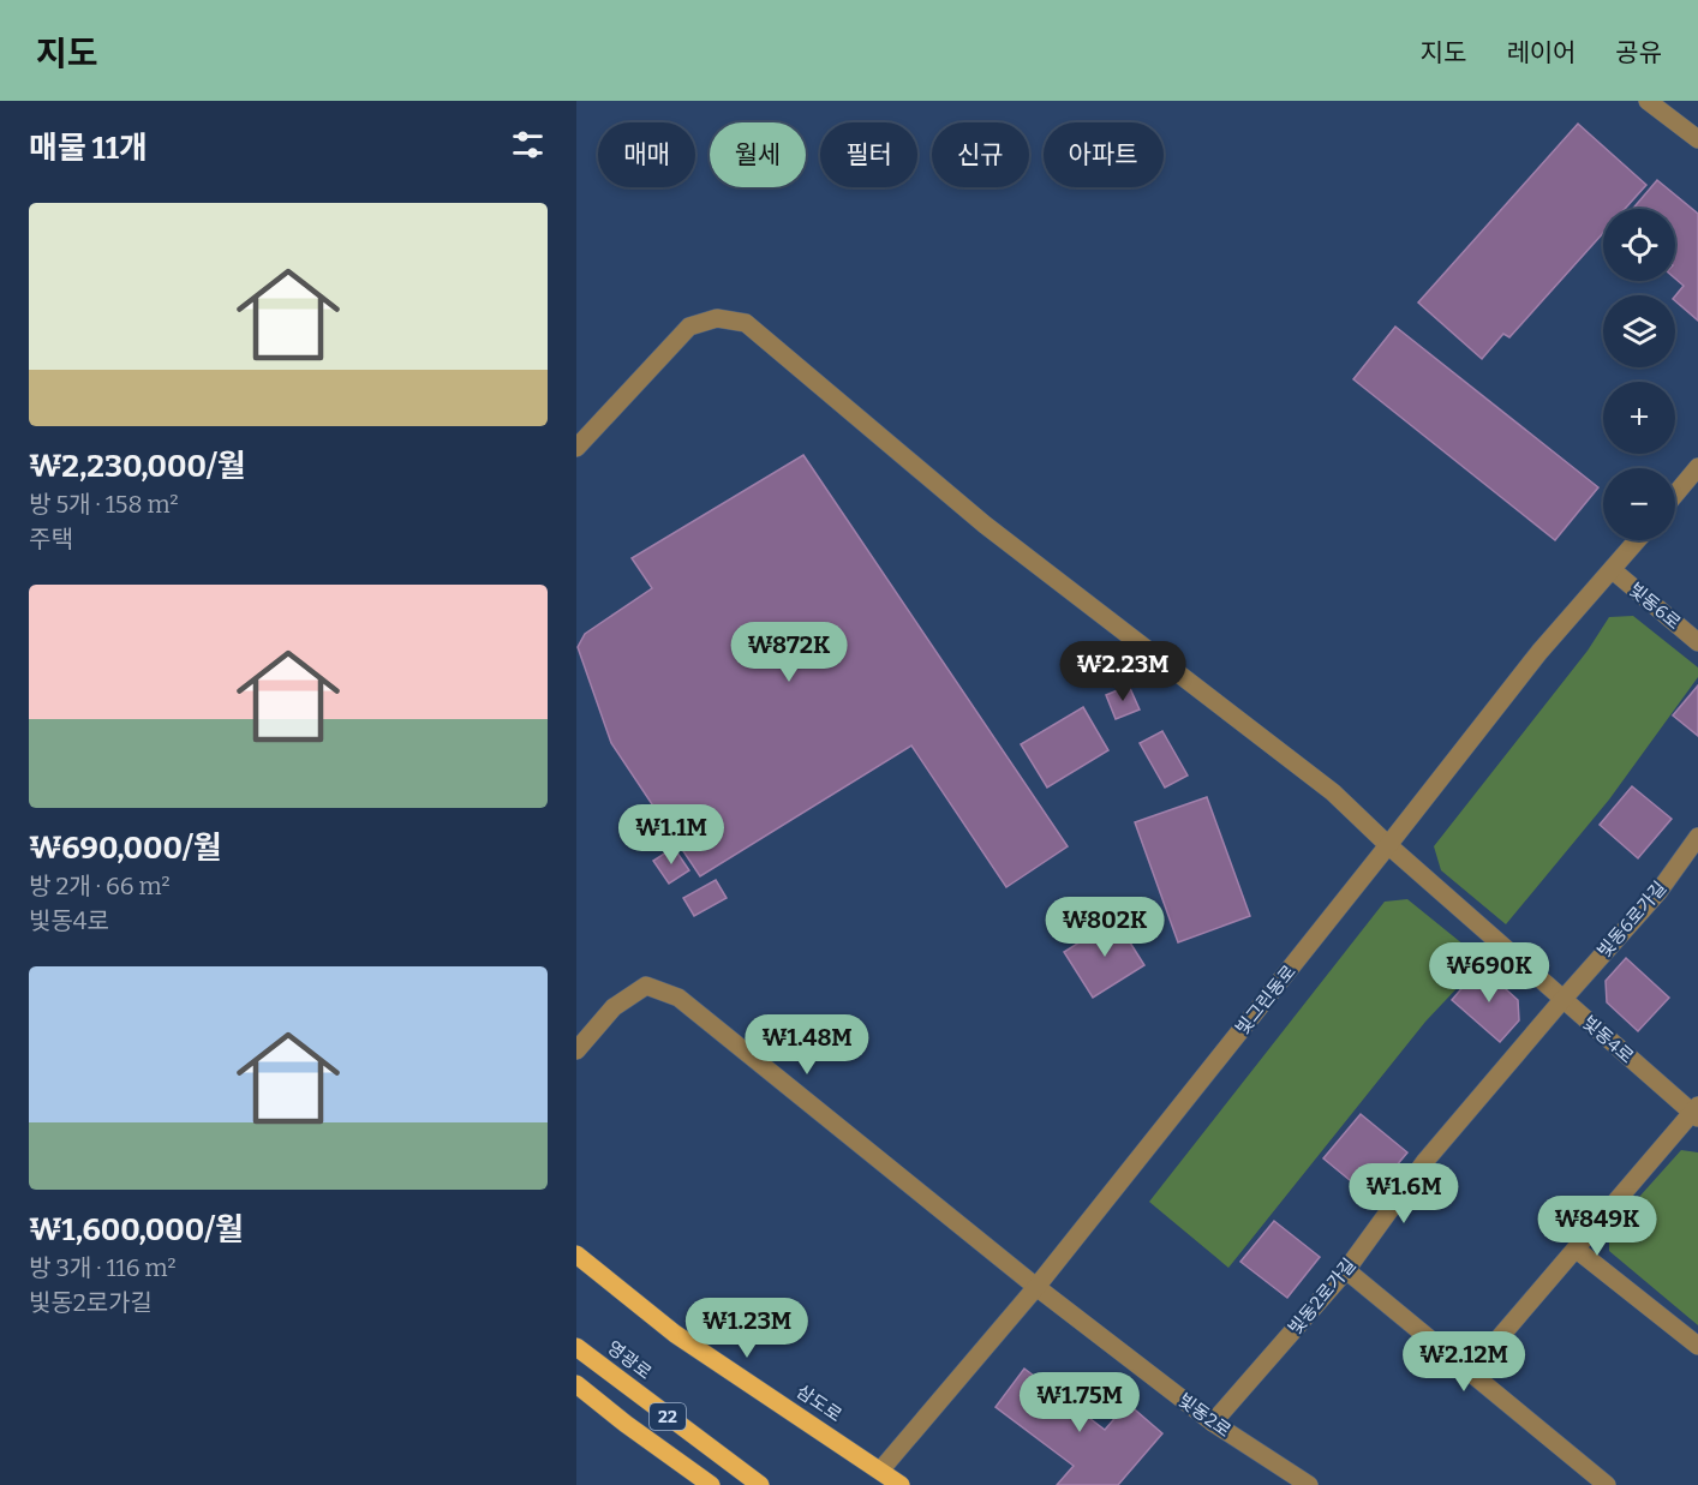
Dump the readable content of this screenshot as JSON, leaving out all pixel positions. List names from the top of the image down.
{
  "streets": {
    "main road": ["영광로", "삼도로", "22"],
    "street": [
      "빛동6로",
      "빛동6로가길",
      "빛그린동로",
      "빛동4로",
      "빛동2로가길",
      "빛동2로"
    ]
  },
  "crossings": [
    ["빛동6로", "빛그린동로"],
    ["빛동6로가길", "빛동4로"],
    ["빛동6로가길", "빛동2로가길"],
    ["빛그린동로", "빛동4로"],
    ["빛그린동로", "삼도로"],
    ["빛그린동로", "빛동2로"],
    ["빛동4로", "빛동2로가길"],
    ["빛동2로가길", "빛동2로"]
  ],
  "page": {
    "header": "지도",
    "nav": ["지도", "레이어", "공유"],
    "heading": "매물 11개",
    "chip": [
      "매매",
      "월세",
      "필터",
      "신규",
      "아파트"
    ],
    "list": [
      {
        "name": "₩2,230,000/월",
        "note": "방 5개 · 158 m² · 주택"
      },
      {
        "name": "₩690,000/월",
        "note": "방 2개 · 66 m² · 빛동4로"
      },
      {
        "name": "₩1,600,000/월",
        "note": "방 3개 · 116 m² · 빛동2로가길"
      }
    ],
    "map_buttons": ["+", "−"],
    "price": [
      "₩872K",
      "₩2.23M",
      "₩1.1M",
      "₩802K",
      "₩690K",
      "₩1.48M",
      "₩1.6M",
      "₩849K",
      "₩1.23M",
      "₩2.12M",
      "₩1.75M"
    ]
  }
}
